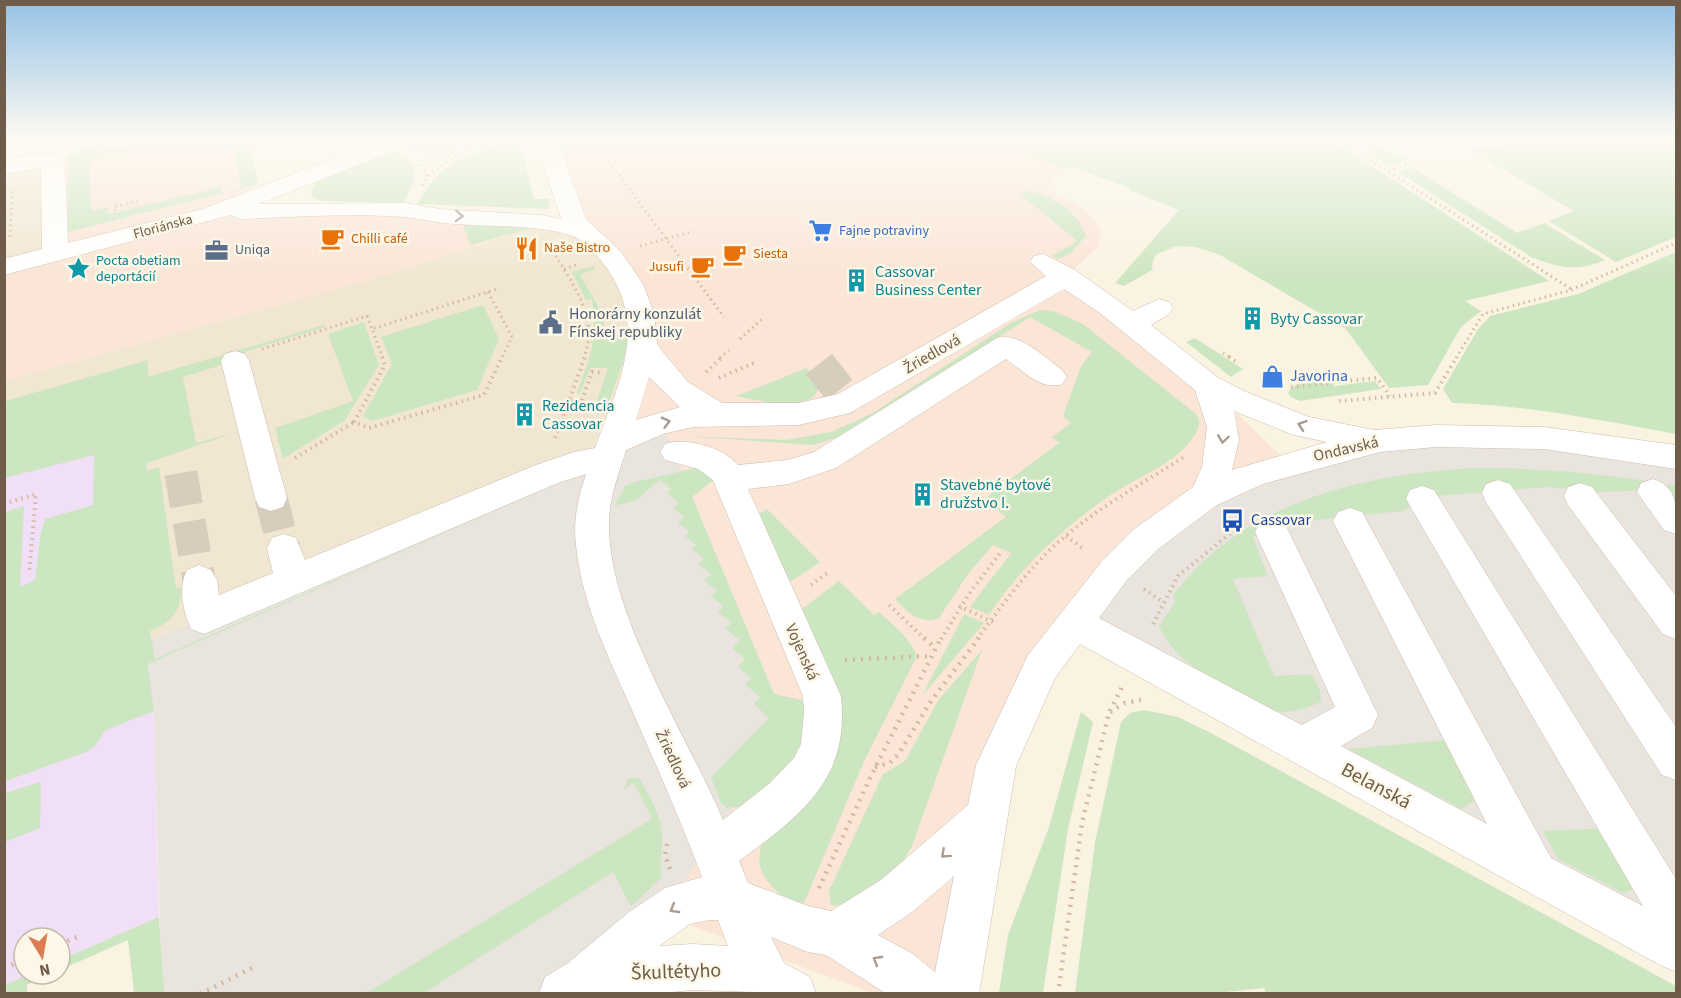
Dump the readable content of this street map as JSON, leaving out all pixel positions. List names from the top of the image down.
{
  "streets": {
    "street": [
      "Floriánska",
      "Žriedlová",
      "Ondavská",
      "Vojenská",
      "Belanská",
      "Škultétyho"
    ]
  },
  "crossings": [
    ["Žriedlová", "Vojenská"],
    ["Žriedlová", "Škultétyho"],
    ["Ondavská", "Belanská"]
  ],
  "one_way": ["Škultétyho"],
  "places": {
    "supermarket": ["Fajne potraviny"],
    "cafe": ["Chilli café", "Siesta", "Jusufi"],
    "restaurant": ["Naše Bistro"],
    "office": ["Uniqa"],
    "place": ["Pocta obetiam deportácií"],
    "building": [
      "Cassovar Business Center",
      "Byty Cassovar",
      "Rezidencia Cassovar",
      "Stavebné bytové družstvo I."
    ],
    "public building": ["Honorárny konzulát Fínskej republiky"],
    "shop": ["Javorina"],
    "bus stop": ["Cassovar"]
  },
  "north": "bottom"
}
